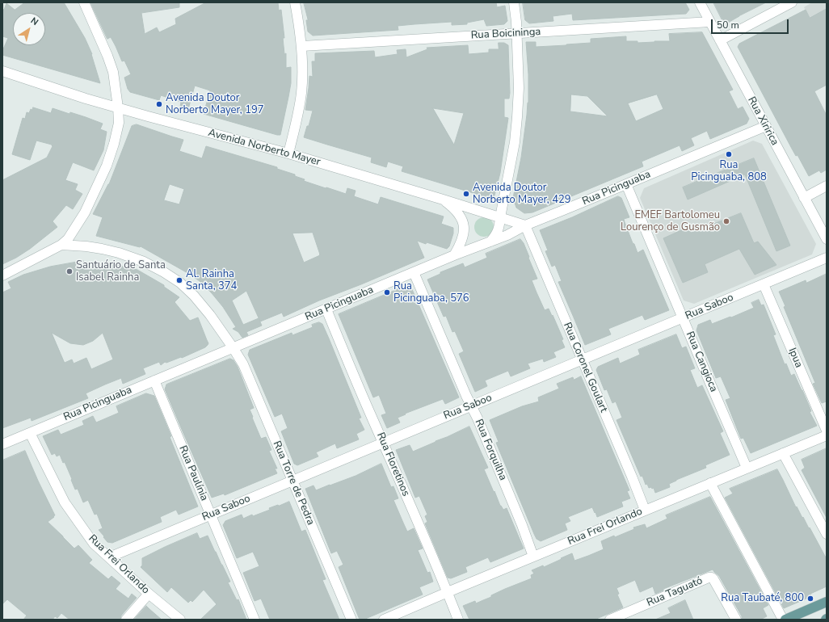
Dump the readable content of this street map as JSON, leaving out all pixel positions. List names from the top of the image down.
{
  "streets": {
    "street": [
      "Rua Boicininga",
      "Rua Xiririca",
      "Avenida Norberto Mayer",
      "Rua Picinguaba",
      "Rua Saboo",
      "Ipua",
      "Rua Cangioca",
      "Rua Coronel Goulart",
      "Rua Forquilha",
      "Rua Floretinos",
      "Rua Paulínia",
      "Rua Torre de Pedra",
      "Rua Frei Orlando",
      "Rua Taguató"
    ]
  },
  "crossings": [
    ["Rua Boicininga", "Rua Xiririca"],
    ["Rua Xiririca", "Rua Picinguaba"],
    ["Avenida Norberto Mayer", "Rua Picinguaba"],
    ["Avenida Norberto Mayer", "Rua Coronel Goulart"],
    ["Rua Picinguaba", "Rua Cangioca"],
    ["Rua Picinguaba", "Rua Coronel Goulart"],
    ["Rua Picinguaba", "Rua Forquilha"],
    ["Rua Picinguaba", "Rua Floretinos"],
    ["Rua Picinguaba", "Rua Paulínia"],
    ["Rua Picinguaba", "Rua Torre de Pedra"],
    ["Rua Picinguaba", "Rua Frei Orlando"],
    ["Rua Saboo", "Ipua"],
    ["Rua Saboo", "Rua Cangioca"],
    ["Rua Saboo", "Rua Coronel Goulart"],
    ["Rua Saboo", "Rua Forquilha"],
    ["Rua Saboo", "Rua Floretinos"],
    ["Rua Saboo", "Rua Paulínia"],
    ["Rua Saboo", "Rua Torre de Pedra"],
    ["Rua Saboo", "Rua Frei Orlando"],
    ["Rua Cangioca", "Rua Frei Orlando"],
    ["Rua Coronel Goulart", "Rua Frei Orlando"],
    ["Rua Forquilha", "Rua Frei Orlando"],
    ["Rua Floretinos", "Rua Frei Orlando"]
  ],
  "places": [
    "Avenida Doutor Norberto Mayer, 197",
    "Rua Picinguaba, 808",
    "Avenida Doutor Norberto Mayer, 429",
    "EMEF Bartolomeu Lourenço de Gusmão",
    "Santuário de Santa Isabel Rainha",
    "Al. Rainha Santa, 374",
    "Rua Picinguaba, 576",
    "Rua Taubaté, 800"
  ],
  "scale_bar": "50 m",
  "north": "top right"
}
